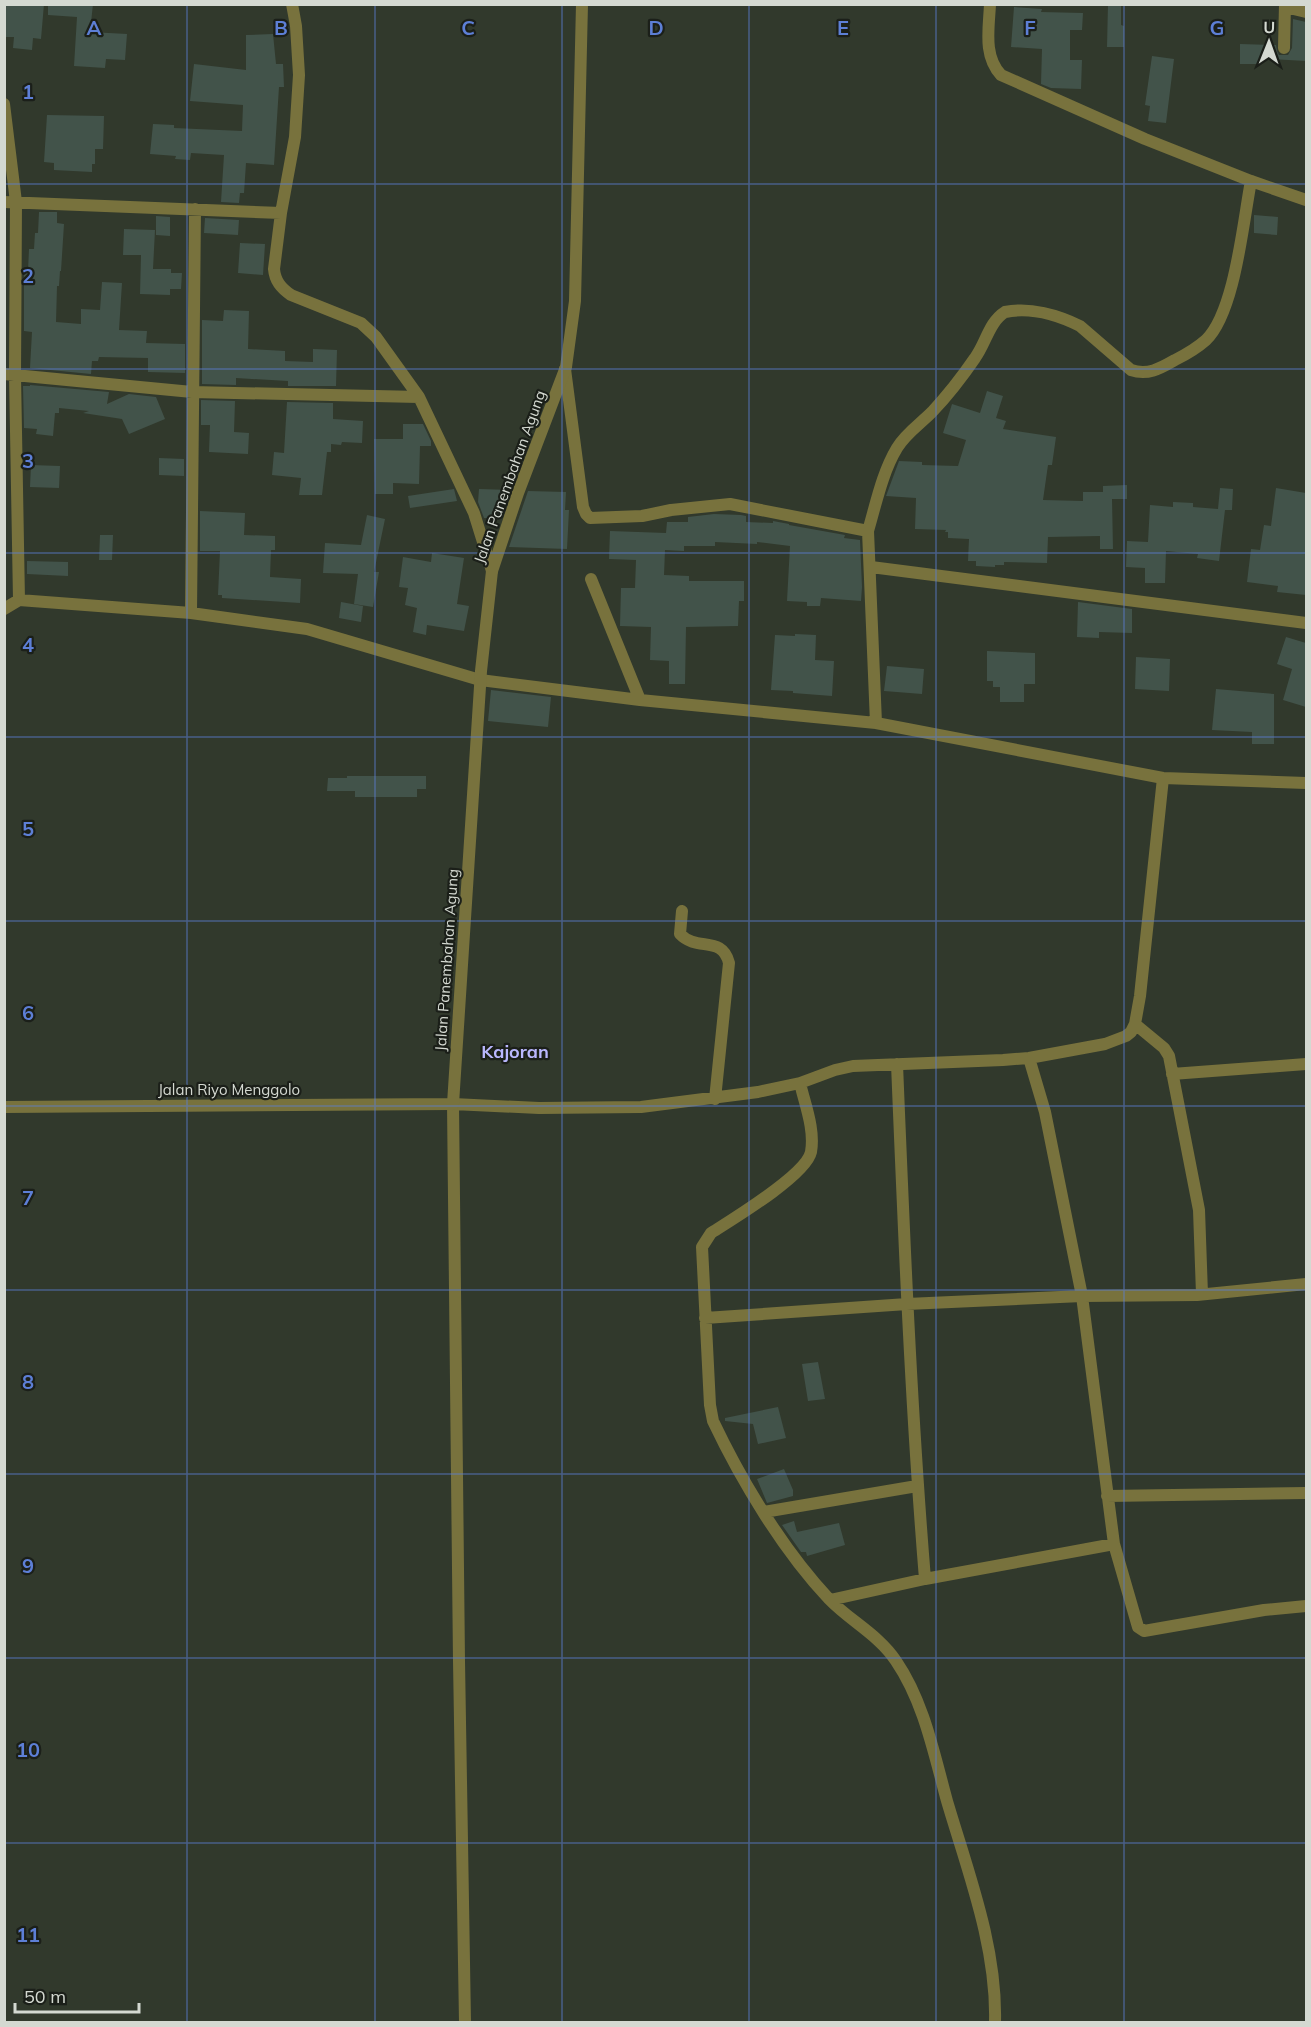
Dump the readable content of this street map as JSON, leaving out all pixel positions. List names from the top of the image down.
{
  "streets": {
    "street": ["Jalan Panembahan Agung", "Jalan Riyo Menggolo"]
  },
  "crossings": [
    ["Jalan Panembahan Agung", "Jalan Riyo Menggolo"]
  ],
  "districts": ["Kajoran"],
  "scale_bar": "50 m",
  "north": "top",
  "grid": {
    "columns": [
      "A",
      "B",
      "C",
      "D",
      "E",
      "F",
      "G"
    ],
    "rows": [
      "1",
      "2",
      "3",
      "4",
      "5",
      "6",
      "7",
      "8",
      "9",
      "10",
      "11"
    ]
  }
}
